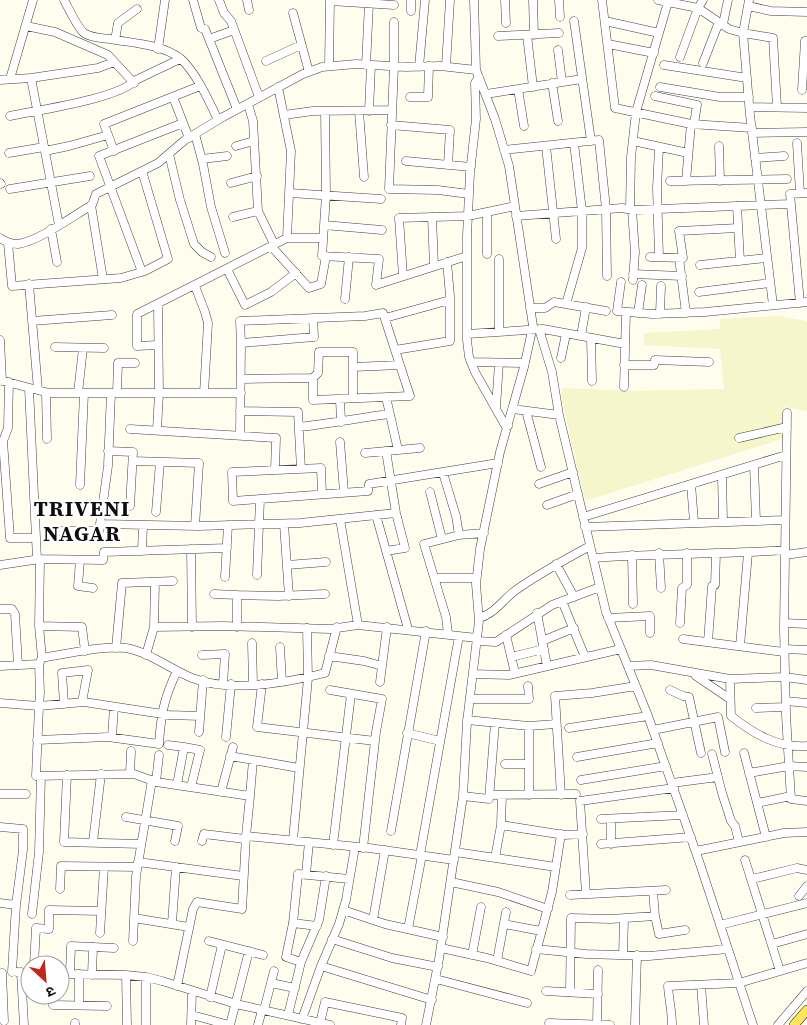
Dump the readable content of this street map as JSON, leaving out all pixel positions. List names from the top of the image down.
{
  "districts": ["TRIVENI NAGAR"],
  "north": "bottom right"
}
